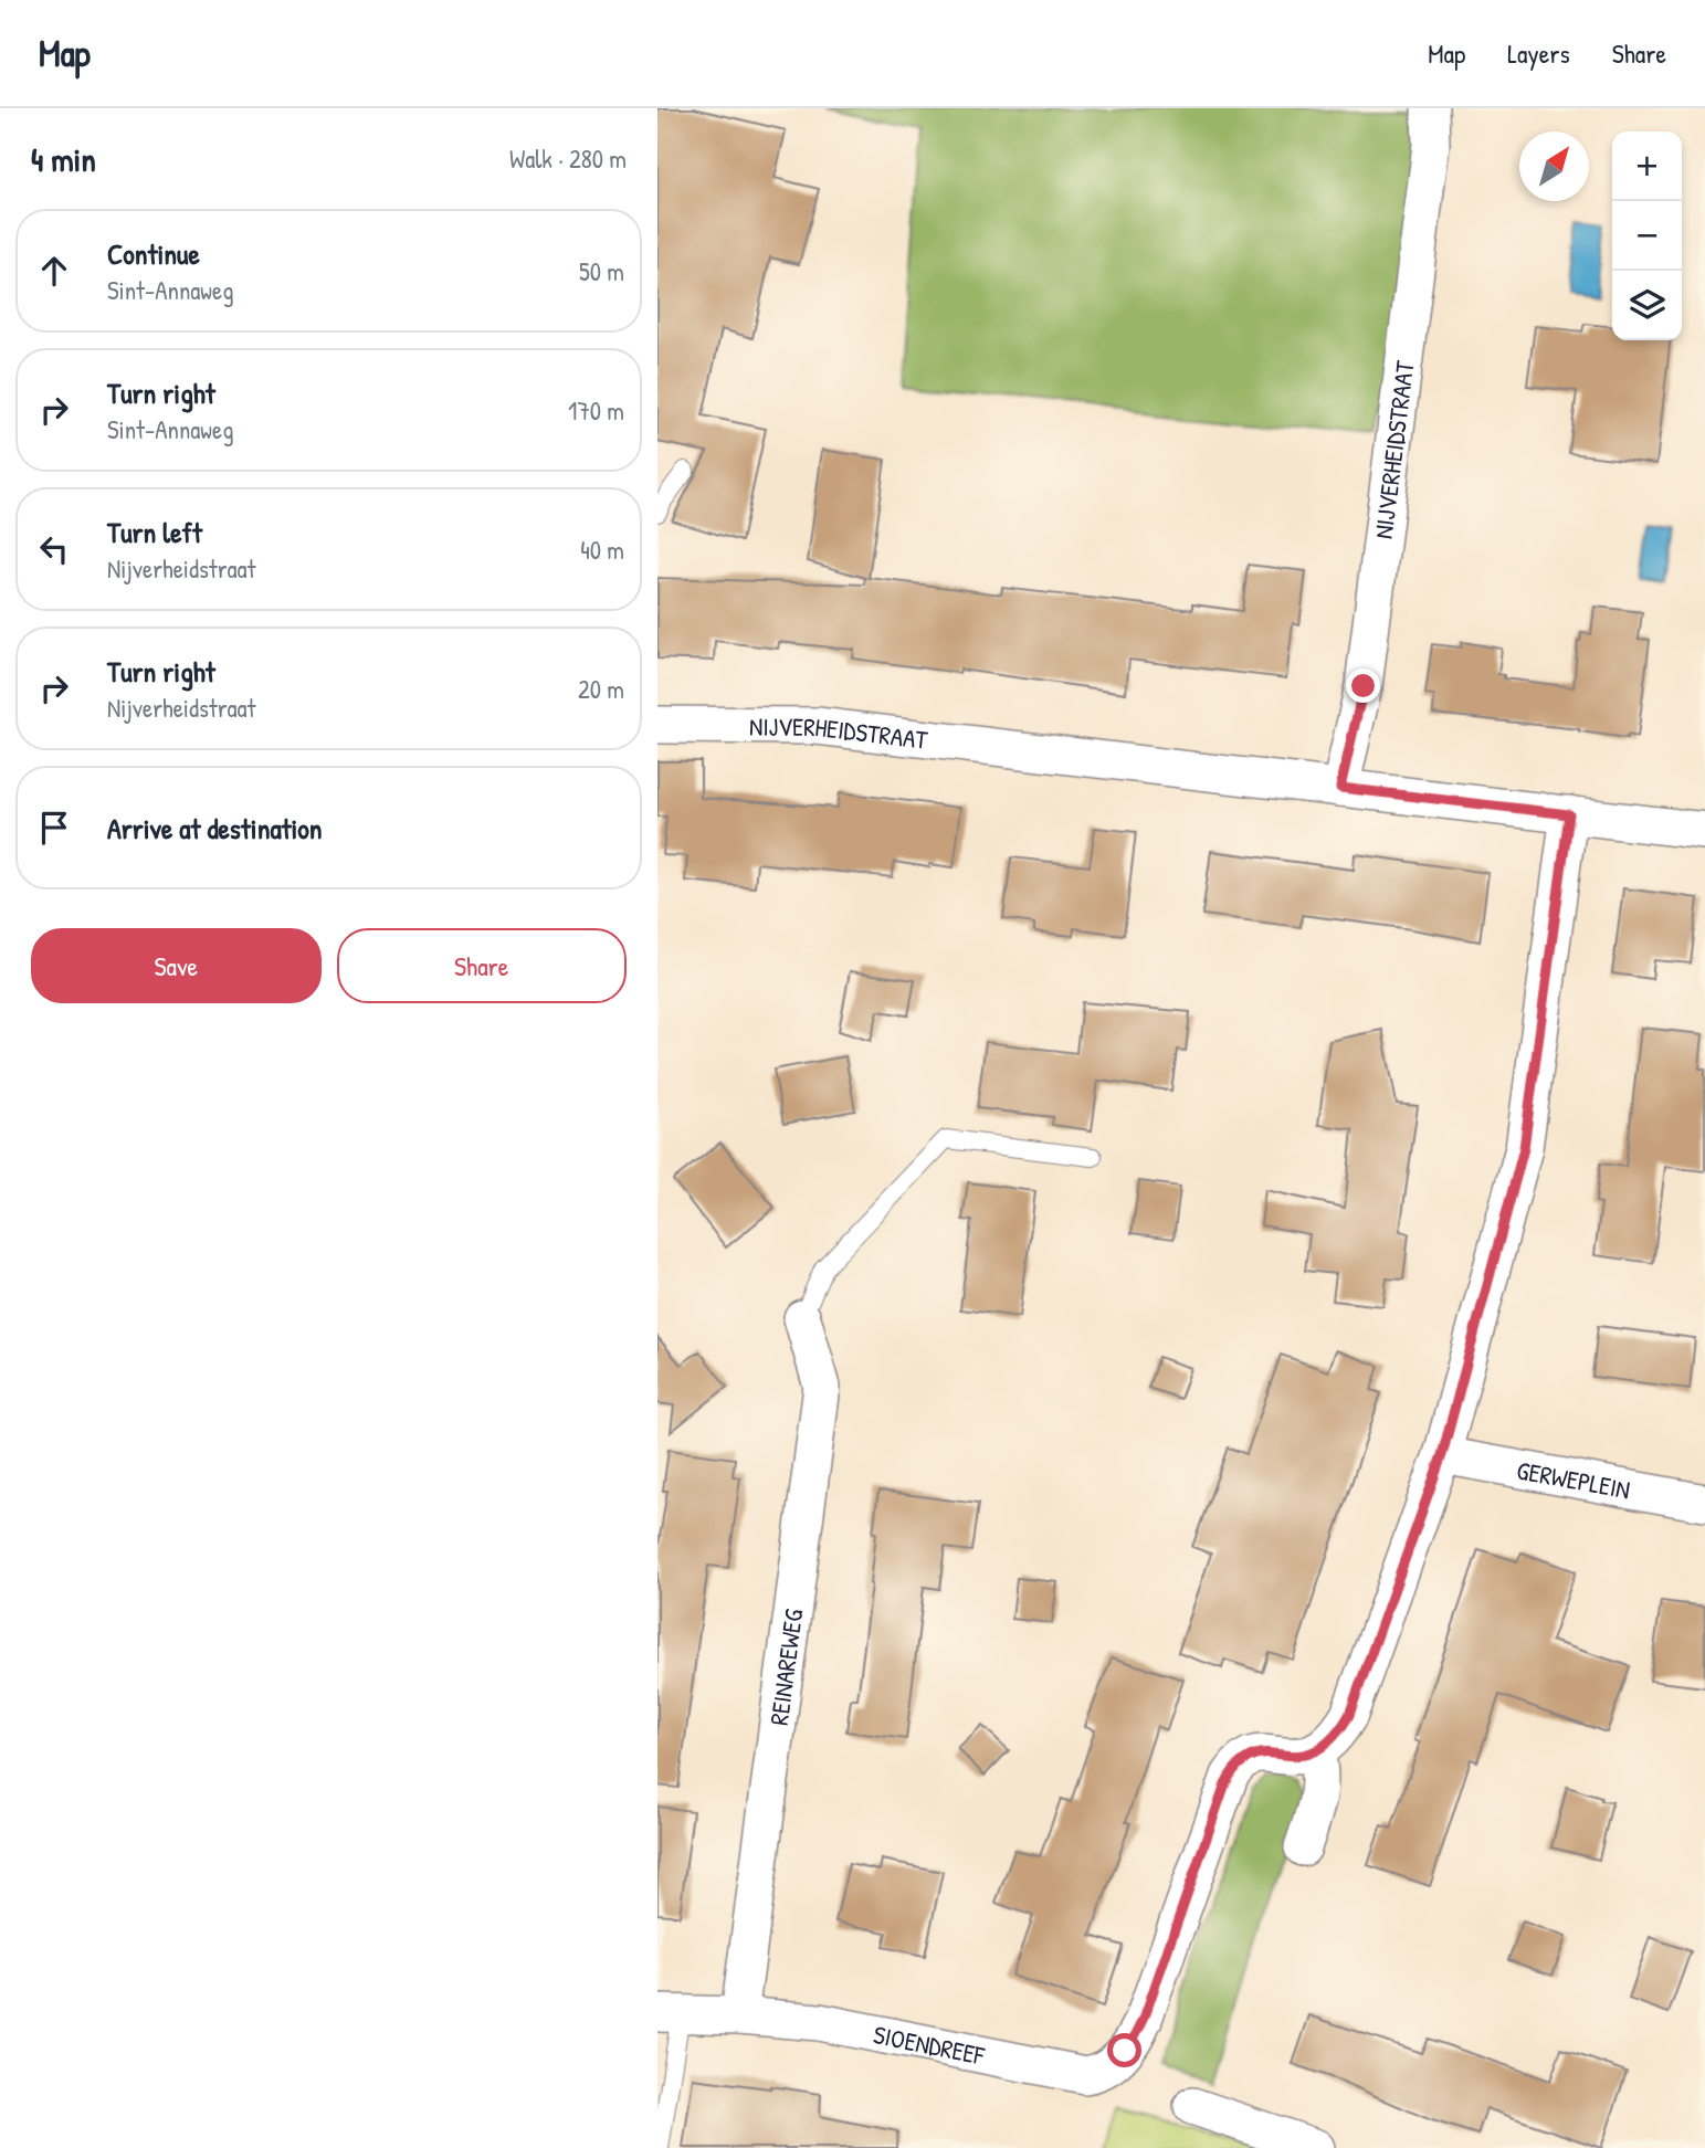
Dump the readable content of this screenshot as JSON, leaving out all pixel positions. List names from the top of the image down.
{
  "streets": {
    "street": [
      "NIJVERHEIDSTRAAT",
      "GERWEPLEIN",
      "REINAREWEG",
      "SIOENDREEF"
    ]
  },
  "crossings": [
    ["REINAREWEG", "SIOENDREEF"]
  ],
  "north": "top right",
  "page": {
    "header": "Map",
    "nav": ["Map", "Layers", "Share"],
    "heading": ["4 min", "Walk · 280 m"],
    "map_buttons": ["+", "−"],
    "list": [
      ["Continue", "Sint-Annaweg", "50 m"],
      ["Turn right", "Sint-Annaweg", "170 m"],
      ["Turn left", "Nijverheidstraat", "40 m"],
      ["Turn right", "Nijverheidstraat", "20 m"],
      "Arrive at destination"
    ],
    "buttons": ["Save", "Share"]
  }
}
